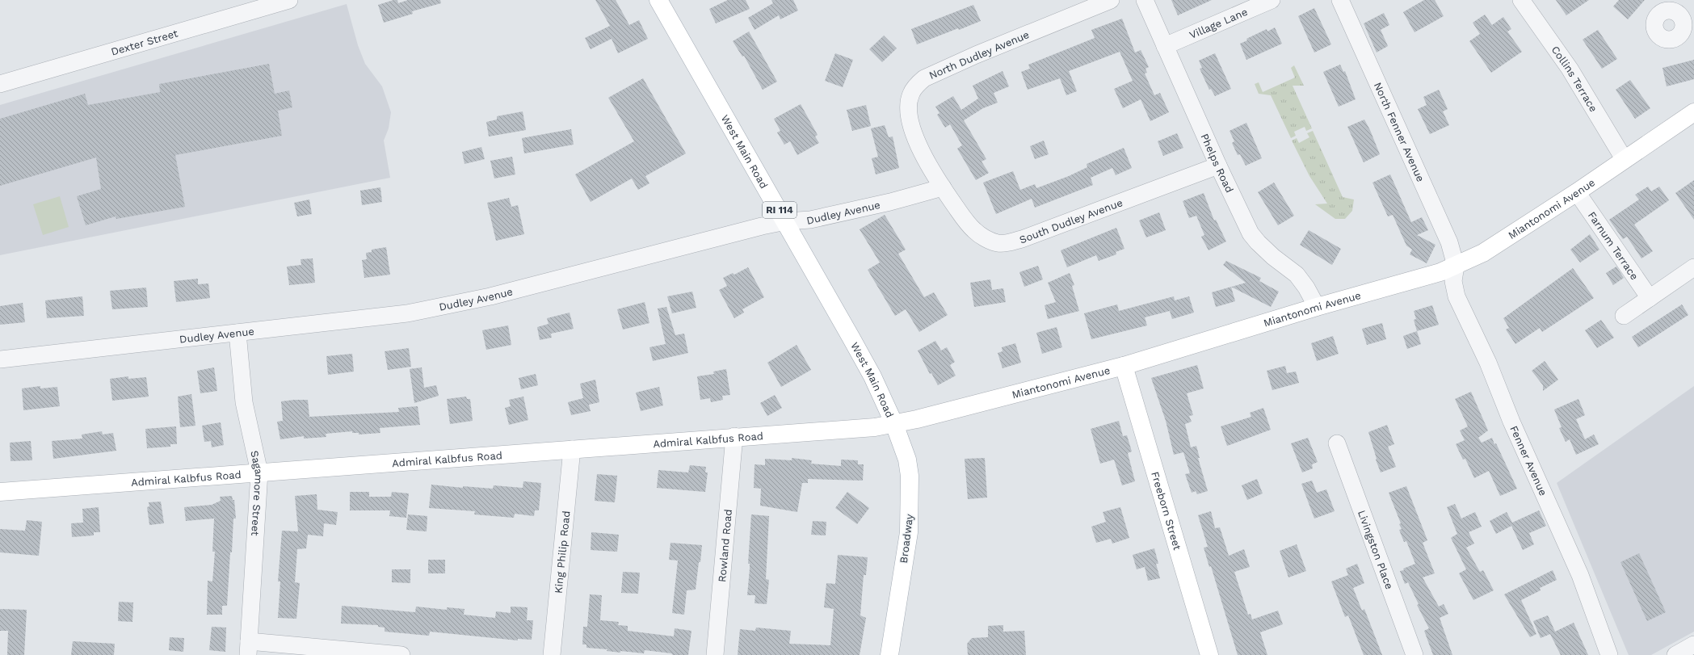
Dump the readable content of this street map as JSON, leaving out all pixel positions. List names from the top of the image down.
{
  "streets": {
    "main road": [
      "West Main Road",
      "Miantonomi Avenue",
      "RI 114",
      "Admiral Kalbfus Road",
      "Freeborn Street",
      "Broadway"
    ],
    "street": [
      "Village Lane",
      "Dexter Street",
      "North Dudley Avenue",
      "Collins Terrace",
      "North Fenner Avenue",
      "Phelps Road",
      "Dudley Avenue",
      "South Dudley Avenue",
      "Farnum Terrace",
      "Fenner Avenue",
      "Sagamore Street",
      "Rowland Road",
      "Livingston Place",
      "King Philip Road"
    ]
  },
  "crossings": [
    ["Village Lane", "Phelps Road"],
    ["North Dudley Avenue", "Dudley Avenue"],
    ["North Dudley Avenue", "South Dudley Avenue"],
    ["Collins Terrace", "Miantonomi Avenue"],
    ["North Fenner Avenue", "Miantonomi Avenue"],
    ["North Fenner Avenue", "Fenner Avenue"],
    ["West Main Road", "Miantonomi Avenue"],
    ["West Main Road", "Dudley Avenue"],
    ["West Main Road", "Admiral Kalbfus Road"],
    ["West Main Road", "Broadway"],
    ["Phelps Road", "Miantonomi Avenue"],
    ["Phelps Road", "South Dudley Avenue"],
    ["Miantonomi Avenue", "Farnum Terrace"],
    ["Miantonomi Avenue", "Admiral Kalbfus Road"],
    ["Miantonomi Avenue", "Fenner Avenue"],
    ["Miantonomi Avenue", "Freeborn Street"],
    ["Miantonomi Avenue", "Broadway"],
    ["Dudley Avenue", "South Dudley Avenue"],
    ["Dudley Avenue", "Sagamore Street"],
    ["Admiral Kalbfus Road", "Sagamore Street"],
    ["Admiral Kalbfus Road", "Broadway"],
    ["Admiral Kalbfus Road", "Rowland Road"],
    ["Admiral Kalbfus Road", "King Philip Road"]
  ]
}
